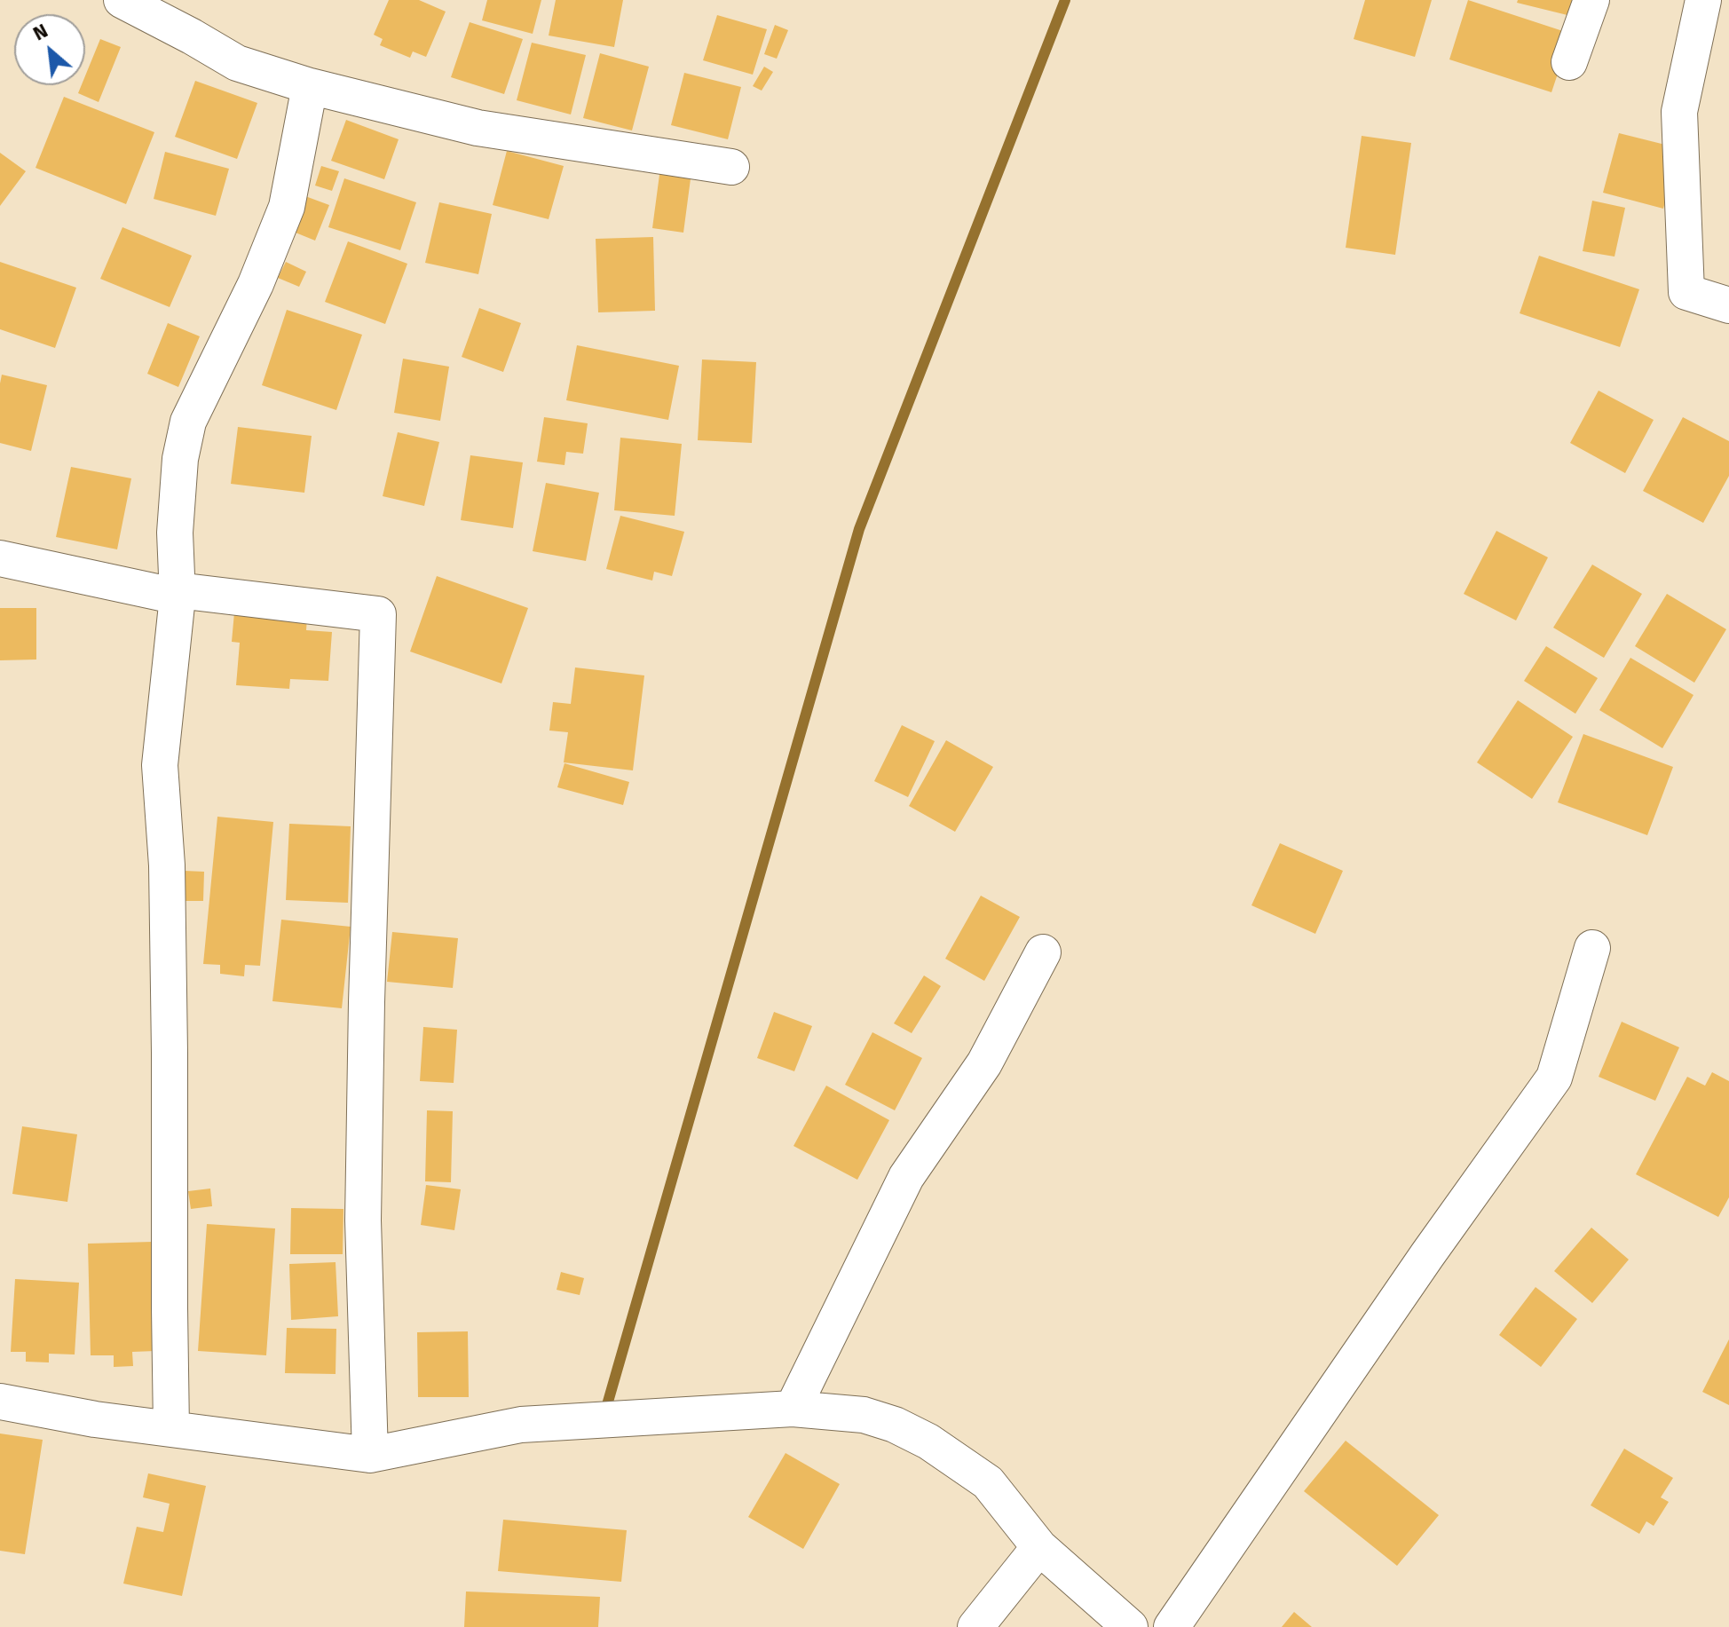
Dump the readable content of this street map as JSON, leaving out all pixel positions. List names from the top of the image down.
{
  "north": "top left"
}
